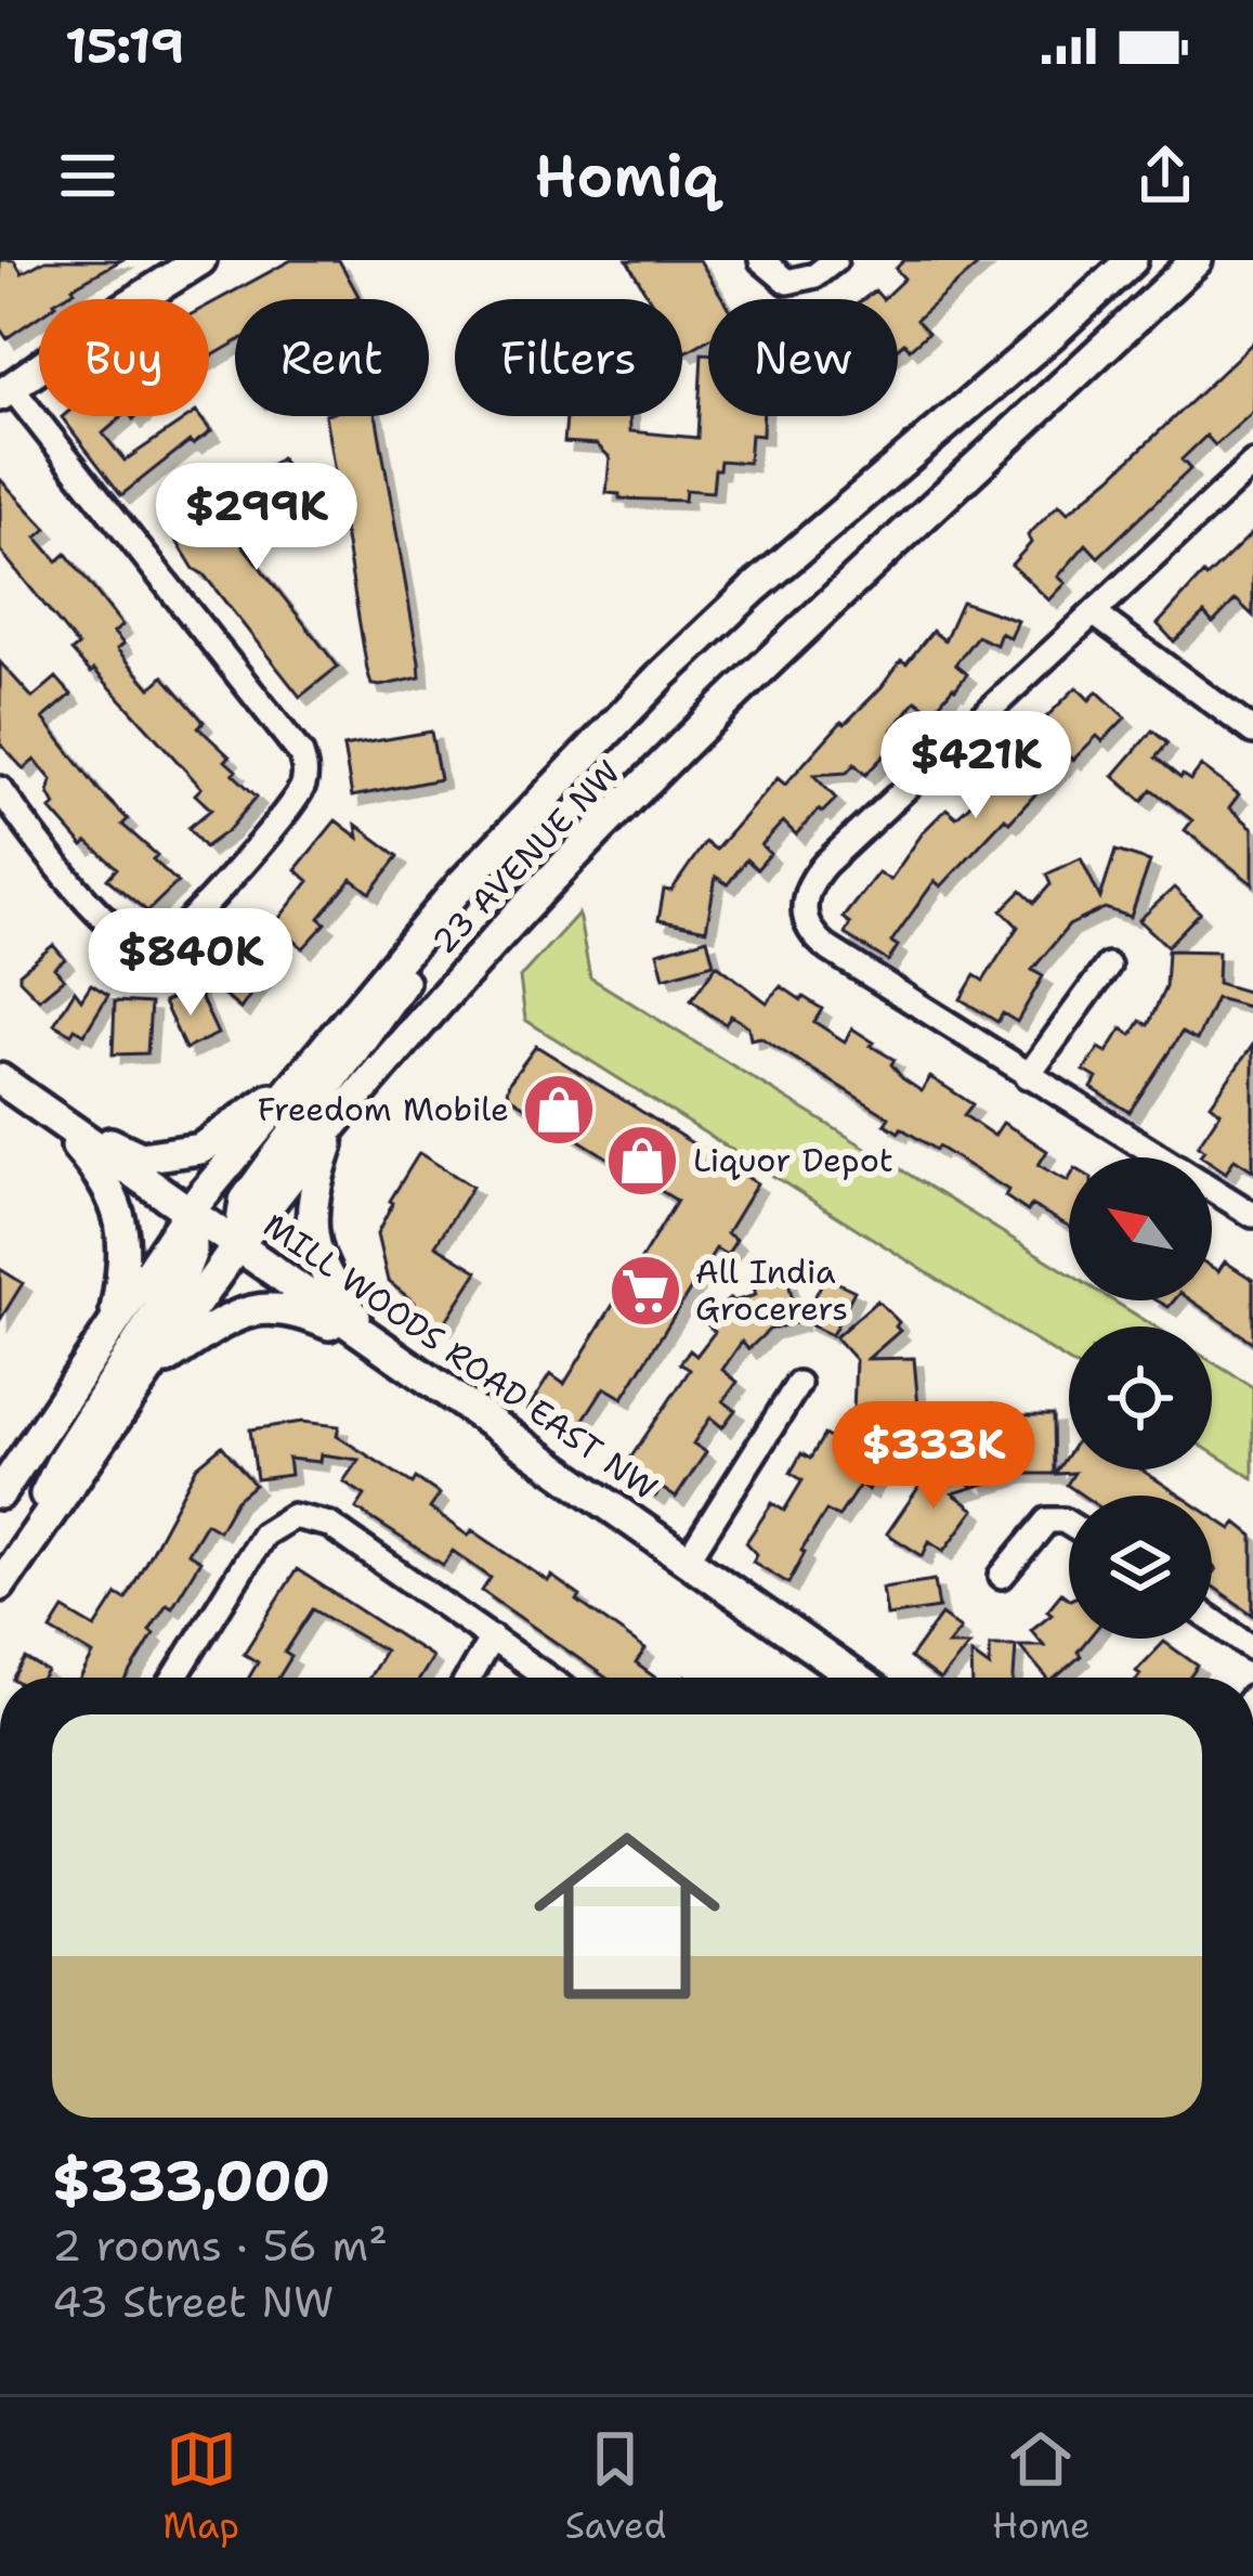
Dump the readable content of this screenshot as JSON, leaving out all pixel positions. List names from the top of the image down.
{
  "streets": {
    "main road": ["23 AVENUE NW", "MILL WOODS ROAD EAST NW"]
  },
  "crossings": [
    ["23 AVENUE NW", "MILL WOODS ROAD EAST NW"]
  ],
  "places": {
    "shop": ["Freedom Mobile", "Liquor Depot"],
    "supermarket": ["All India Grocerers"]
  },
  "north": "top left",
  "page": {
    "status": "15:19",
    "header": "Homiq",
    "chip": [
      "Buy",
      "Rent",
      "Filters",
      "New"
    ],
    "price": [
      "$299K",
      "$421K",
      "$840K",
      "$333K"
    ],
    "list": [
      {
        "name": "$333,000",
        "note": "2 rooms · 56 m² · 43 Street NW"
      }
    ],
    "tabs": ["Map", "Saved", "Home"]
  }
}
